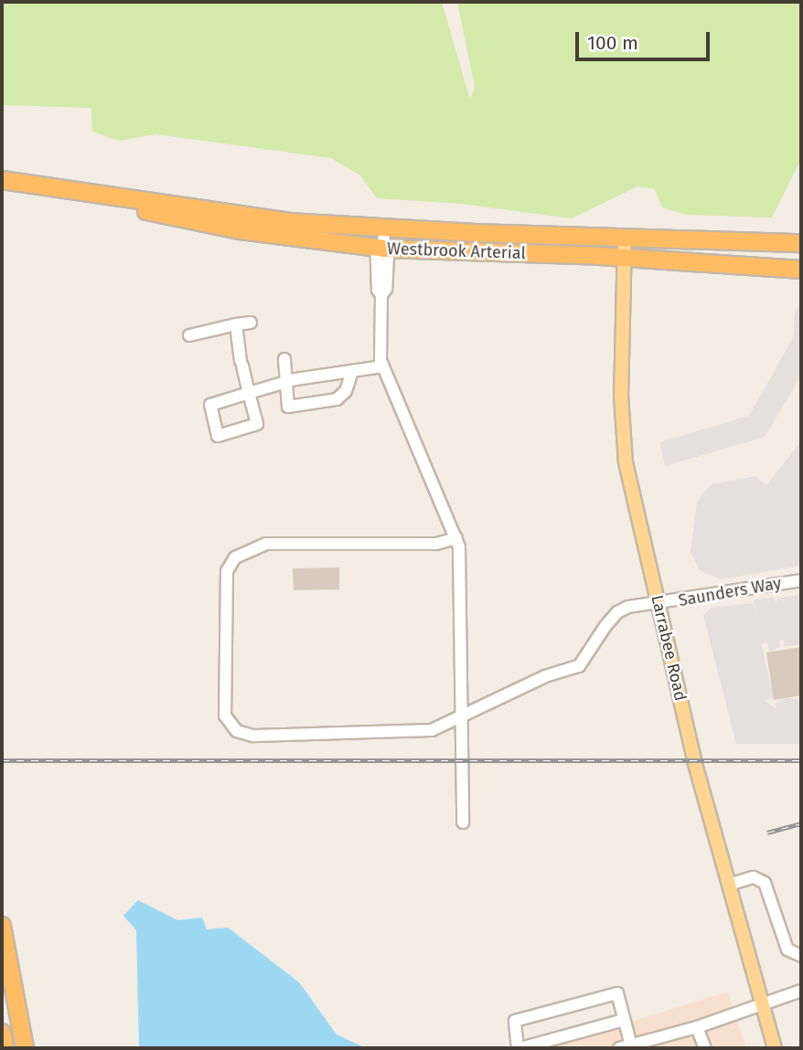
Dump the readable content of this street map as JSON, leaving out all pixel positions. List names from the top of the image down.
{
  "streets": {
    "highway": ["Westbrook Arterial"],
    "main road": ["Larrabee Road"],
    "lane": ["Saunders Way"]
  },
  "crossings": [
    ["Westbrook Arterial", "Larrabee Road"],
    ["Saunders Way", "Larrabee Road"]
  ],
  "scale_bar": "100 m"
}
